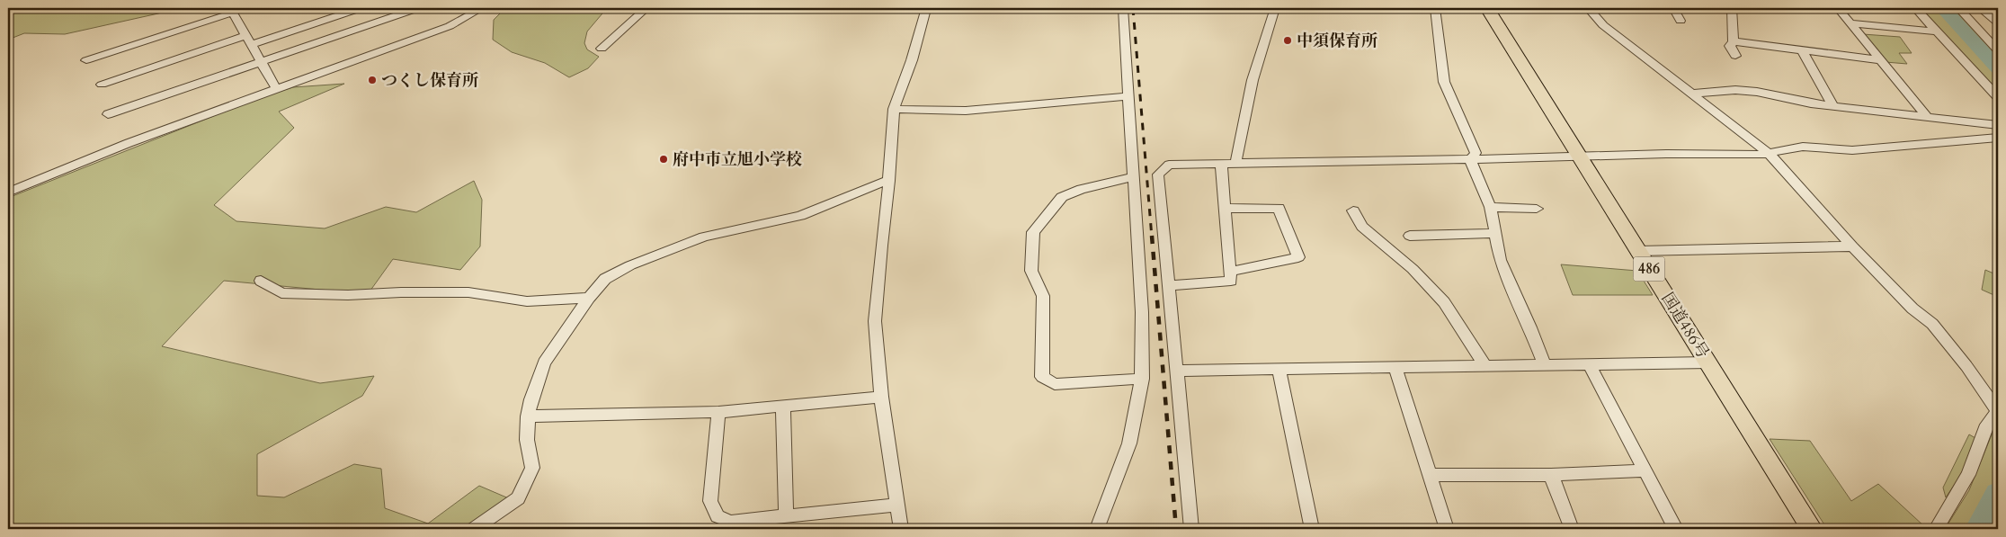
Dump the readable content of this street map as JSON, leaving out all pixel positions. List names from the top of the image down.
{
  "streets": {
    "highway": ["486", "国道486号"]
  },
  "places": ["中須保育所", "つくし保育所", "府中市立旭小学校"]
}
